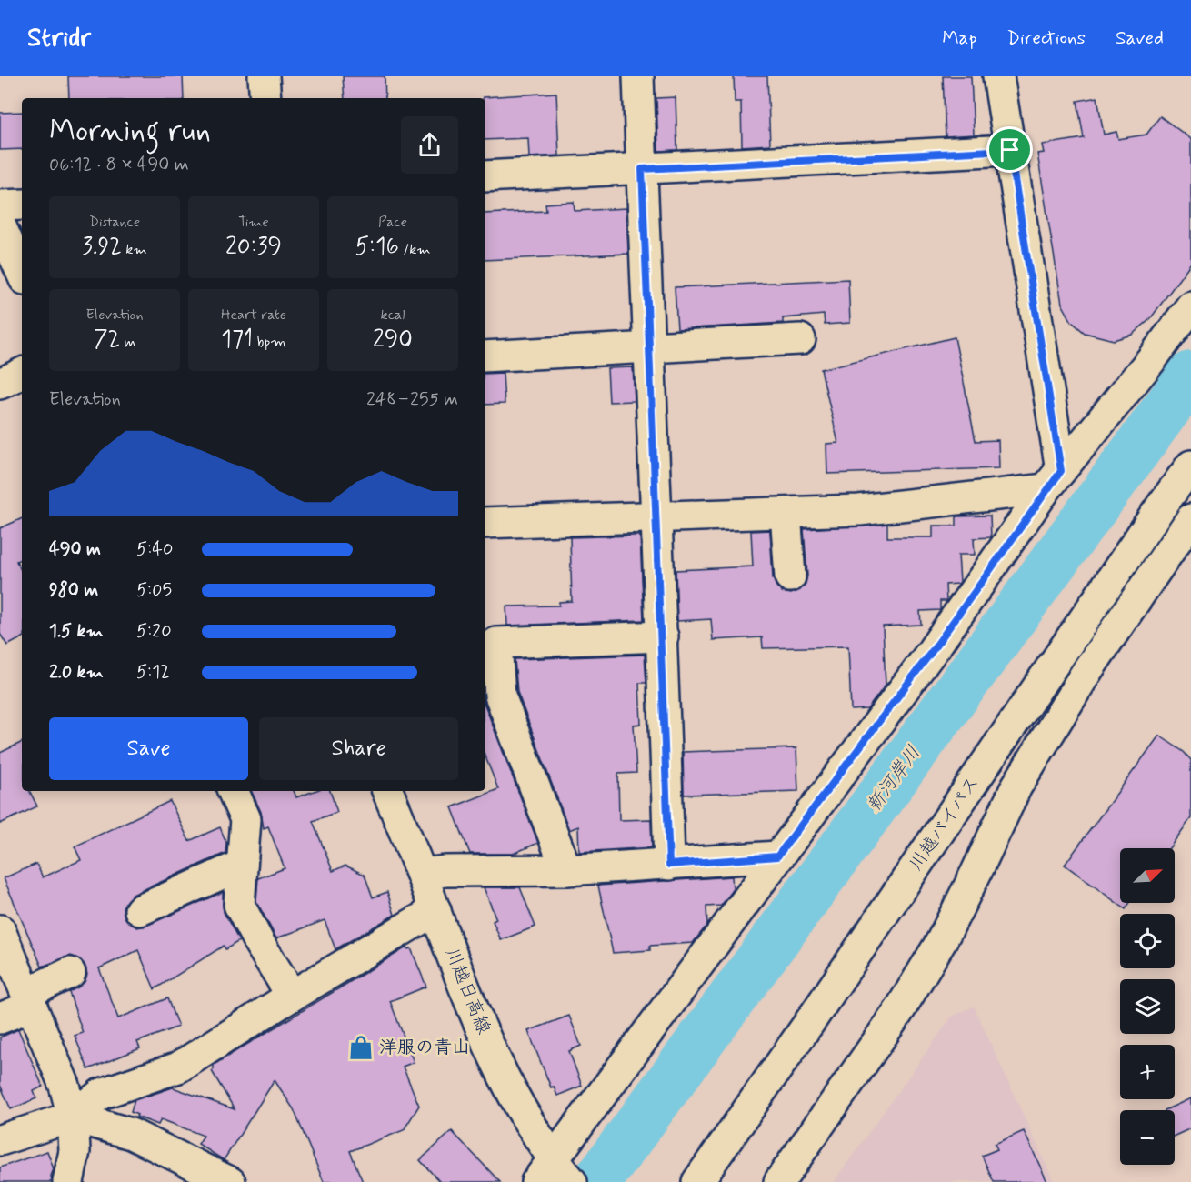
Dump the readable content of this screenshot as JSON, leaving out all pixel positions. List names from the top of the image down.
{
  "streets": {
    "main road": ["川越バイパス", "川越日高線"]
  },
  "water": ["新河岸川"],
  "places": {
    "shop": ["洋服の青山"]
  },
  "north": "top right",
  "page": {
    "header": "Stridr",
    "nav": ["Map", "Directions", "Saved"],
    "heading": ["Morning run", "06:12 · 8 × 490 m"],
    "stats": [
      ["Distance", "3.92 km"],
      ["Time", "20:39"],
      ["Pace", "5:16 /km"],
      ["Elevation", "72 m"],
      ["Heart rate", "171 bpm"],
      ["kcal", "290"]
    ],
    "chart": ["Elevation", "248–255 m"],
    "list": [
      {
        "name": "490 m",
        "note": "5:40"
      },
      {
        "name": "980 m",
        "note": "5:05"
      },
      {
        "name": "1.5 km",
        "note": "5:20"
      },
      {
        "name": "2.0 km",
        "note": "5:12"
      }
    ],
    "buttons": ["Save", "Share"],
    "map_buttons": ["+", "−"]
  }
}
